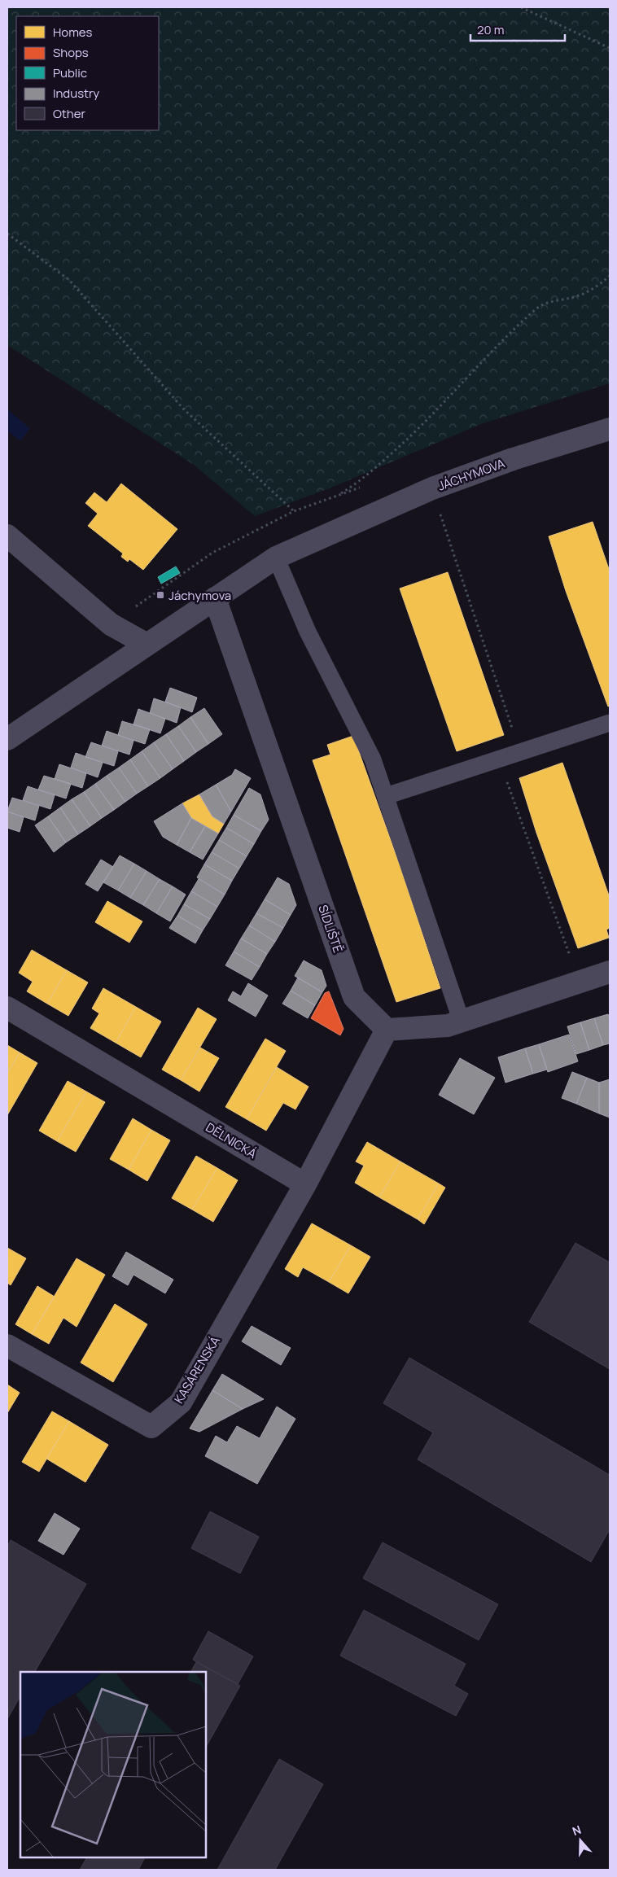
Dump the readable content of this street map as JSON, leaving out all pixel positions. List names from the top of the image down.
{
  "streets": {
    "street": [
      "JÁCHYMOVA",
      "SÍDLIŠTĚ",
      "DĚLNICKÁ",
      "KASÁRENSKÁ"
    ]
  },
  "crossings": [
    ["JÁCHYMOVA", "SÍDLIŠTĚ"],
    ["DĚLNICKÁ", "KASÁRENSKÁ"]
  ],
  "places": {
    "transit": ["Jáchymova"]
  },
  "legend": [
    "Homes",
    "Shops",
    "Public",
    "Industry",
    "Other"
  ],
  "scale_bar": "20 m",
  "north": "top"
}
